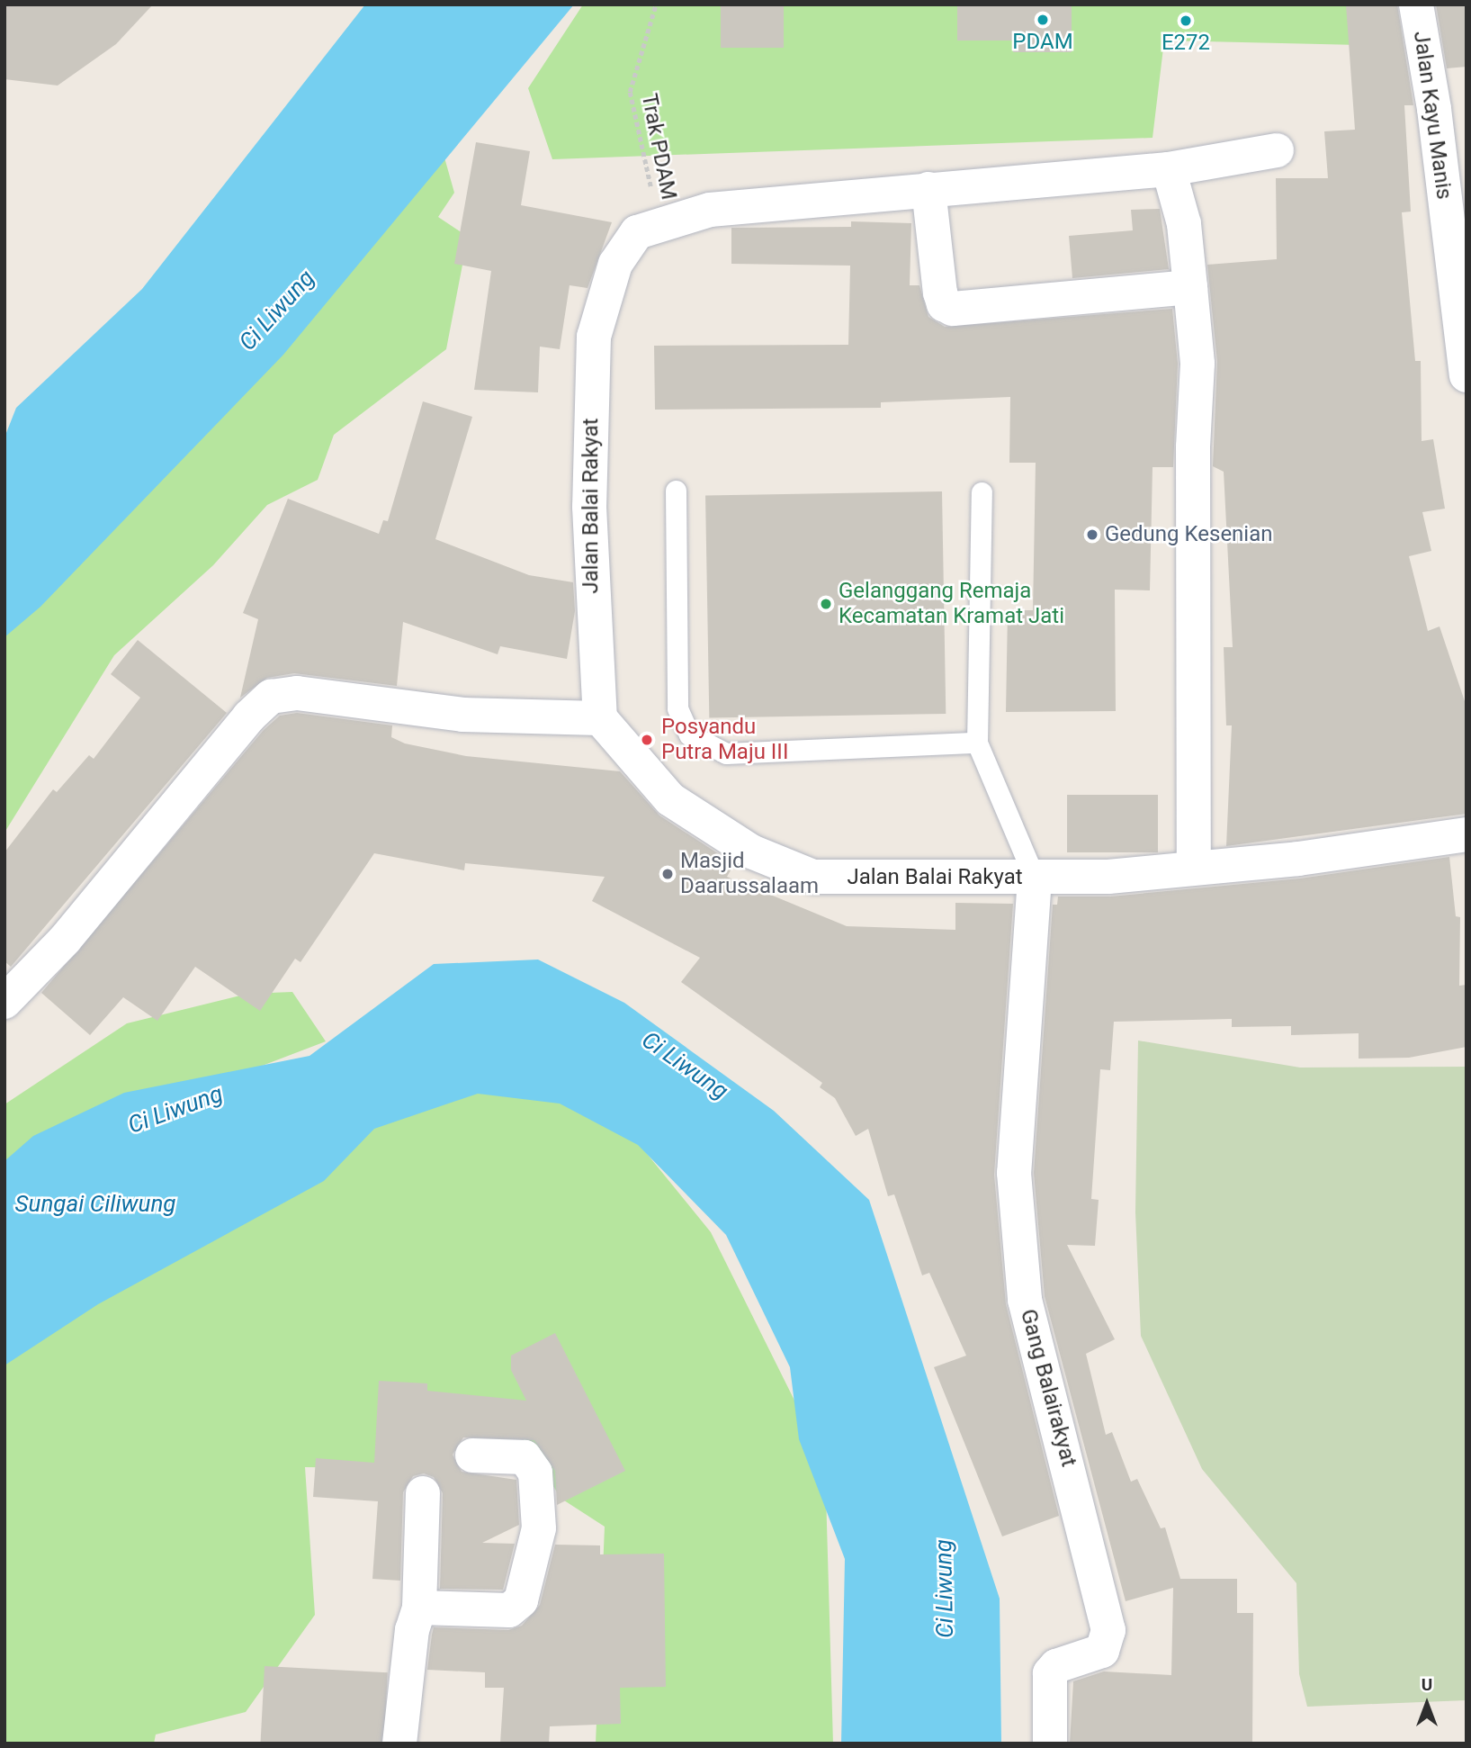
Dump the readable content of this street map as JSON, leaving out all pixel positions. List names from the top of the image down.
{
  "streets": {
    "street": ["Jalan Kayu Manis", "Jalan Balai Rakyat", "Gang Balairakyat"],
    "path": ["Trak PDAM"]
  },
  "crossings": [
    ["Trak PDAM", "Jalan Balai Rakyat"],
    ["Jalan Balai Rakyat", "Gang Balairakyat"]
  ],
  "water": ["Ci Liwung", "Sungai Ciliwung"],
  "places": [
    "PDAM",
    "E272",
    "Gedung Kesenian",
    "Gelanggang Remaja Kecamatan Kramat Jati",
    "Posyandu Putra Maju III",
    "Masjid Daarussalaam"
  ],
  "north": "top"
}
